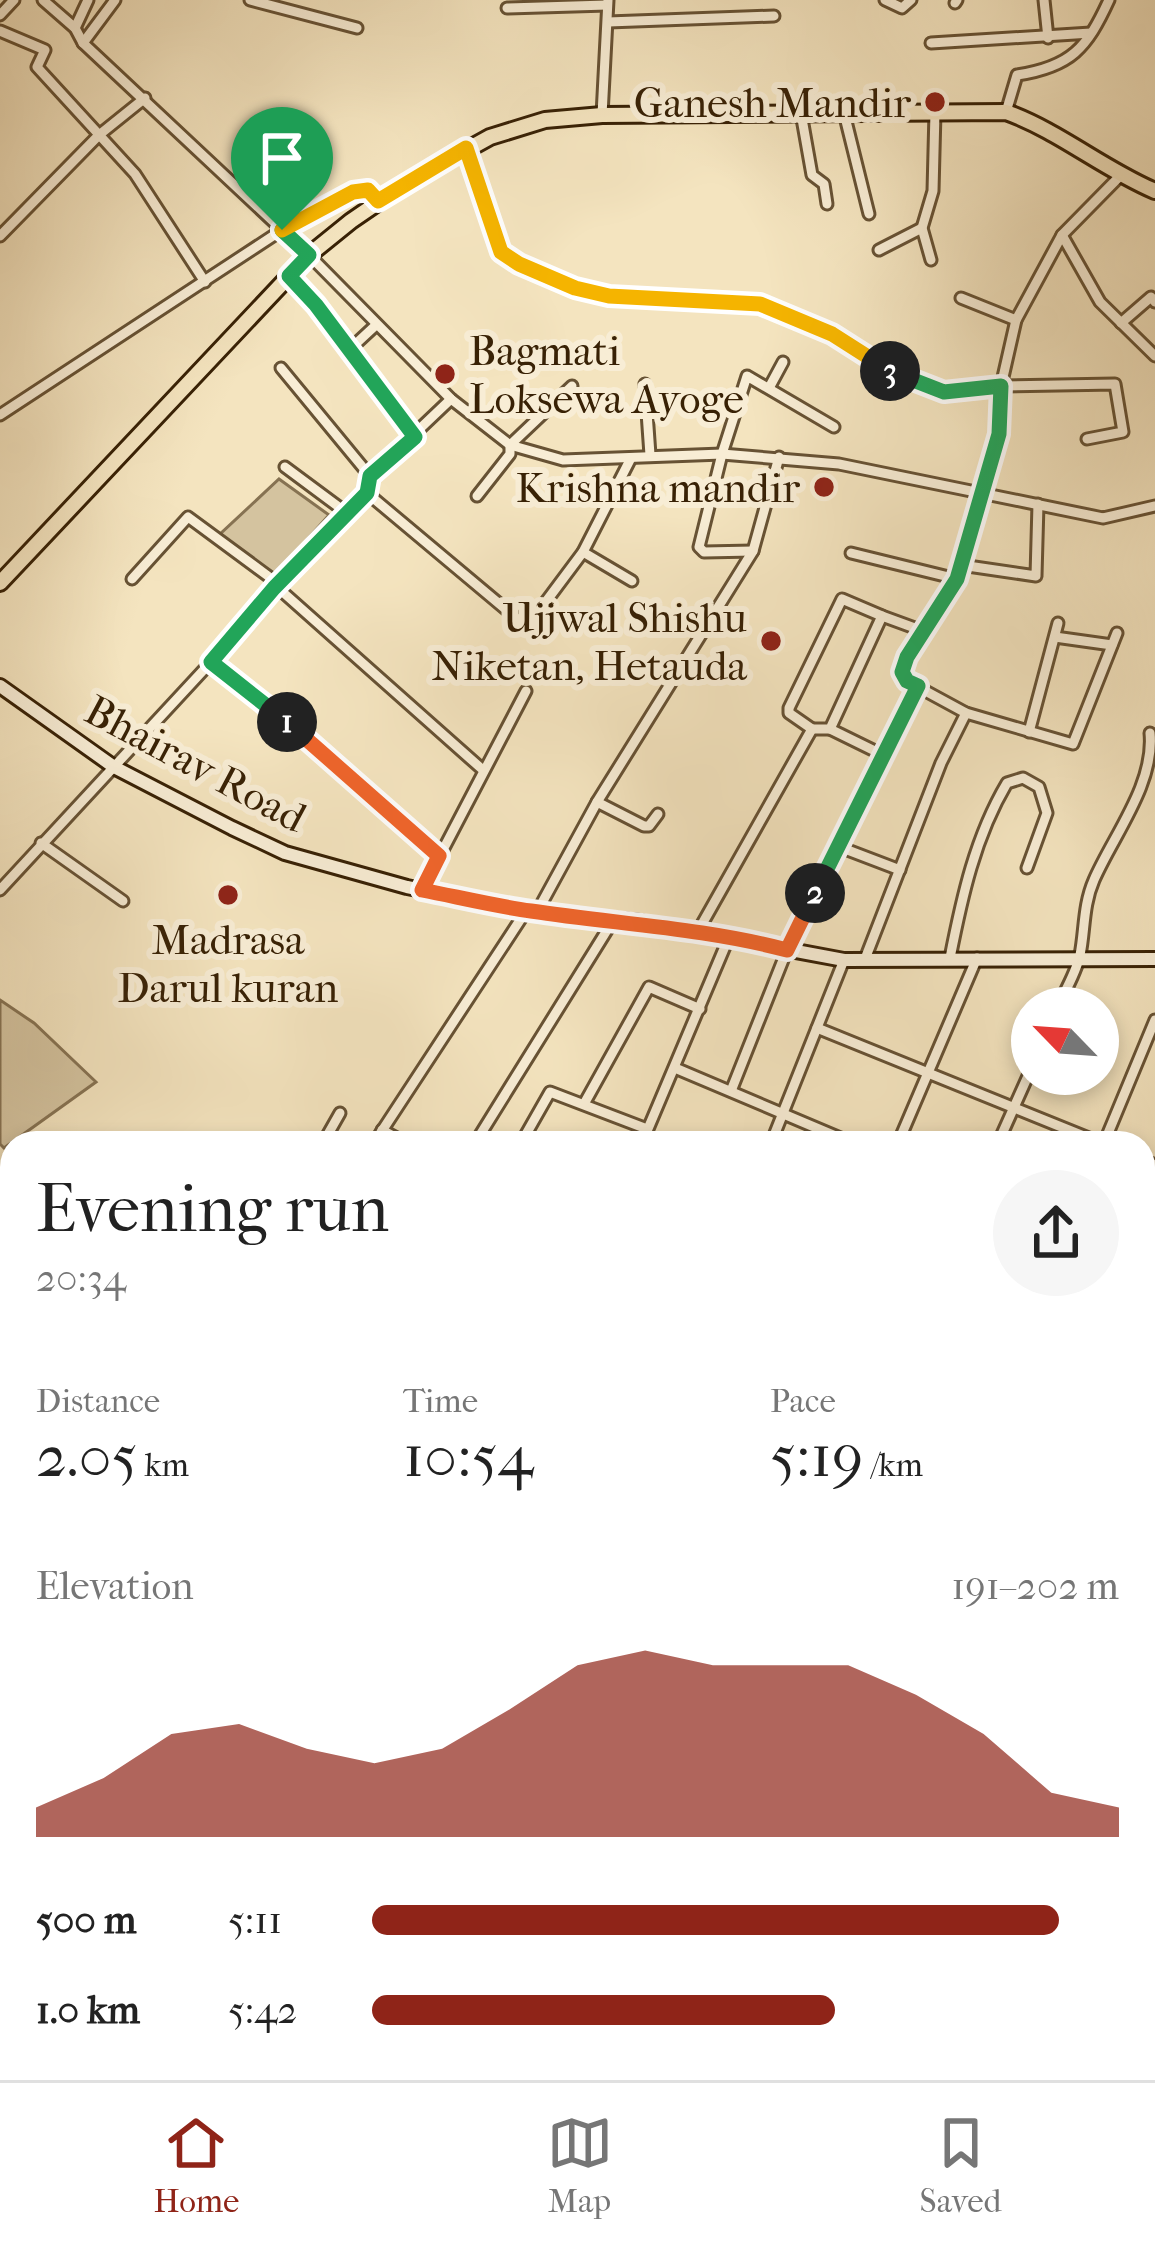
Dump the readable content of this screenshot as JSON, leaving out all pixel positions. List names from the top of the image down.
{
  "streets": {
    "main road": ["Bhairav Road"]
  },
  "places": [
    "Ganesh Mandir",
    "Bagmati Loksewa Ayoge",
    "Krishna mandir",
    "Ujjwal Shishu Niketan, Hetauda",
    "Madrasa Darul kuran"
  ],
  "north": "top left",
  "page": {
    "pins": ["3", "1", "2"],
    "heading": ["Evening run", "20:34"],
    "stats": [
      ["Distance", "2.05 km"],
      ["Time", "10:54"],
      ["Pace", "5:19 /km"]
    ],
    "chart": ["Elevation", "191–202 m"],
    "list": [
      {
        "name": "500 m",
        "note": "5:11"
      },
      {
        "name": "1.0 km",
        "note": "5:42"
      }
    ],
    "tabs": ["Home", "Map", "Saved"]
  }
}
